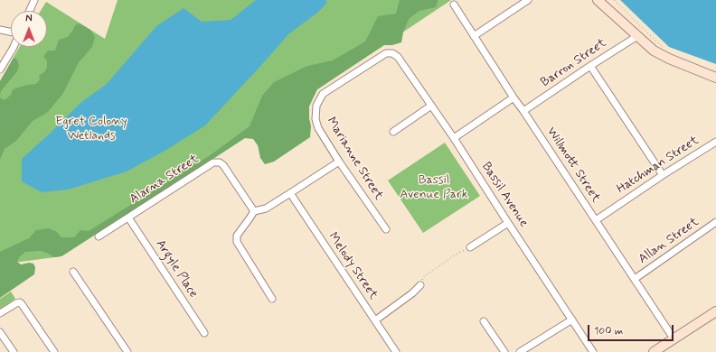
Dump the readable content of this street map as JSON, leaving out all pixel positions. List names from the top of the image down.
{
  "streets": {
    "street": [
      "Barron Street",
      "Marianne Street",
      "Willmott Street",
      "Hatchman Street",
      "Alarna Street",
      "Bassil Avenue",
      "Allan Street",
      "Melody Street",
      "Argyle Place"
    ]
  },
  "crossings": [
    ["Barron Street", "Willmott Street"],
    ["Marianne Street", "Bassil Avenue"],
    ["Willmott Street", "Hatchman Street"],
    ["Willmott Street", "Allan Street"],
    ["Alarna Street", "Argyle Place"]
  ],
  "parks": ["Egret Colony Wetlands", "Bassil Avenue Park"],
  "scale_bar": "100 m",
  "north": "top"
}
